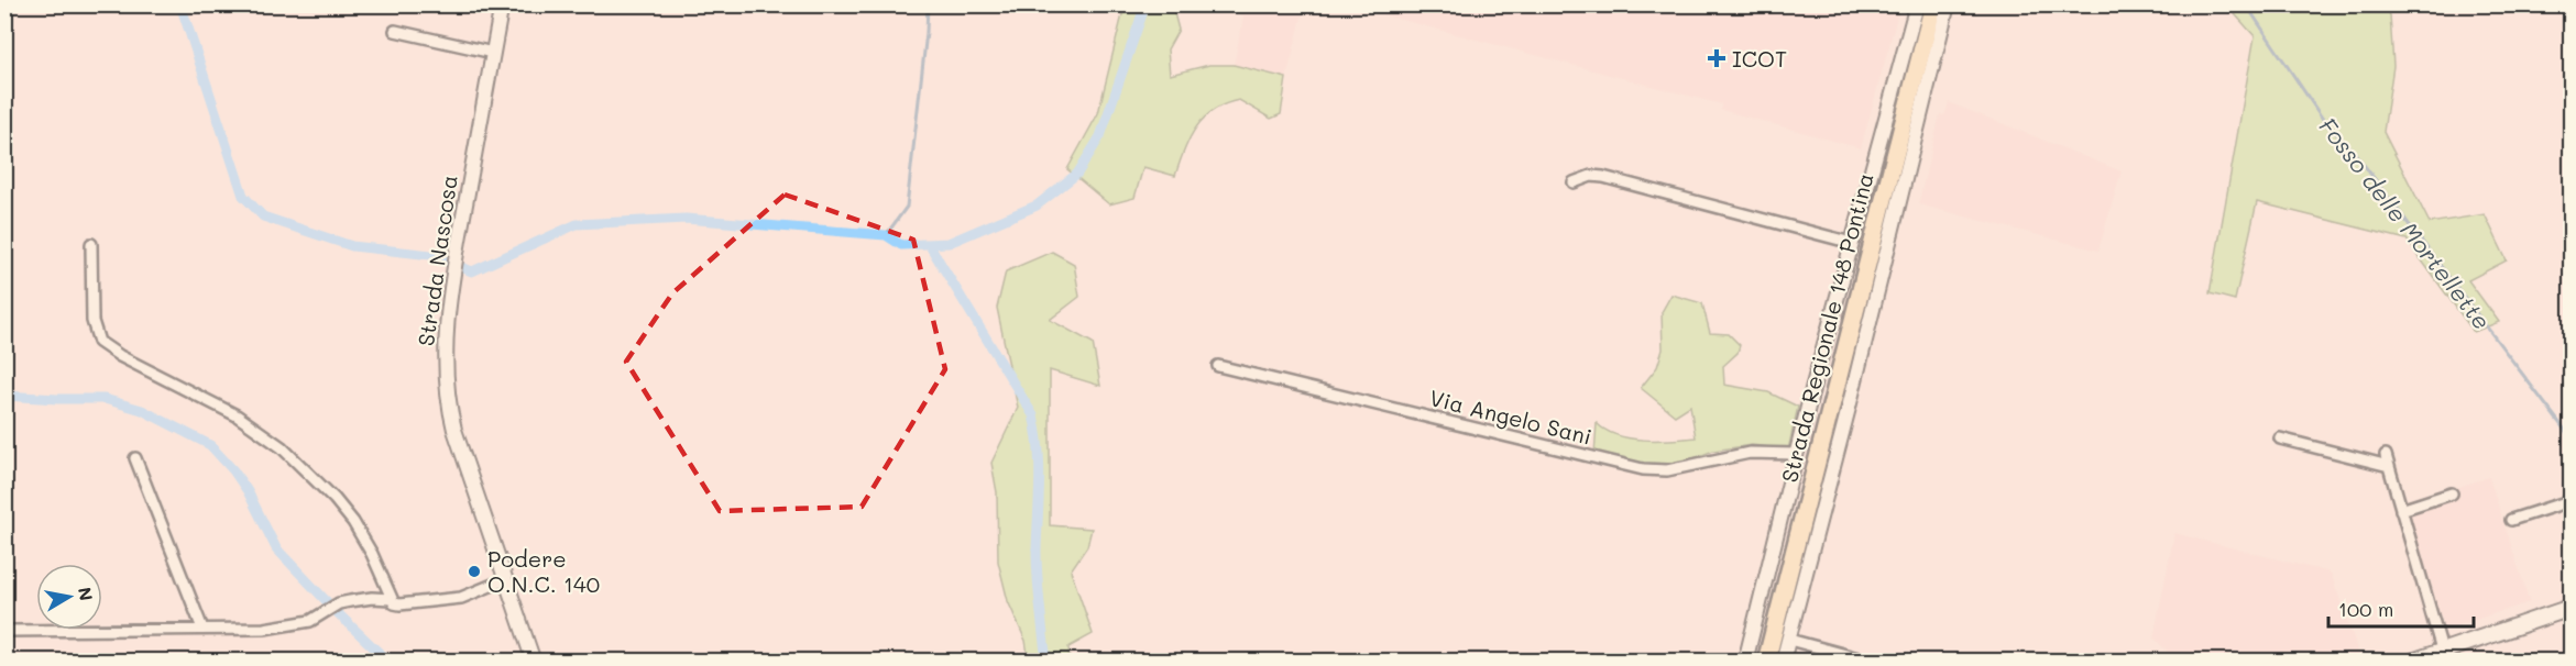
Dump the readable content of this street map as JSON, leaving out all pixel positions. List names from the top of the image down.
{
  "streets": {
    "main road": ["Strada Regionale 148 Pontina"],
    "street": ["Strada Nascosa", "Via Angelo Sani"]
  },
  "water": ["Fosso delle Mortellette"],
  "places": {
    "health": ["ICOT"],
    "other": ["Podere O.N.C. 140"]
  },
  "scale_bar": "100 m",
  "north": "right"
}
